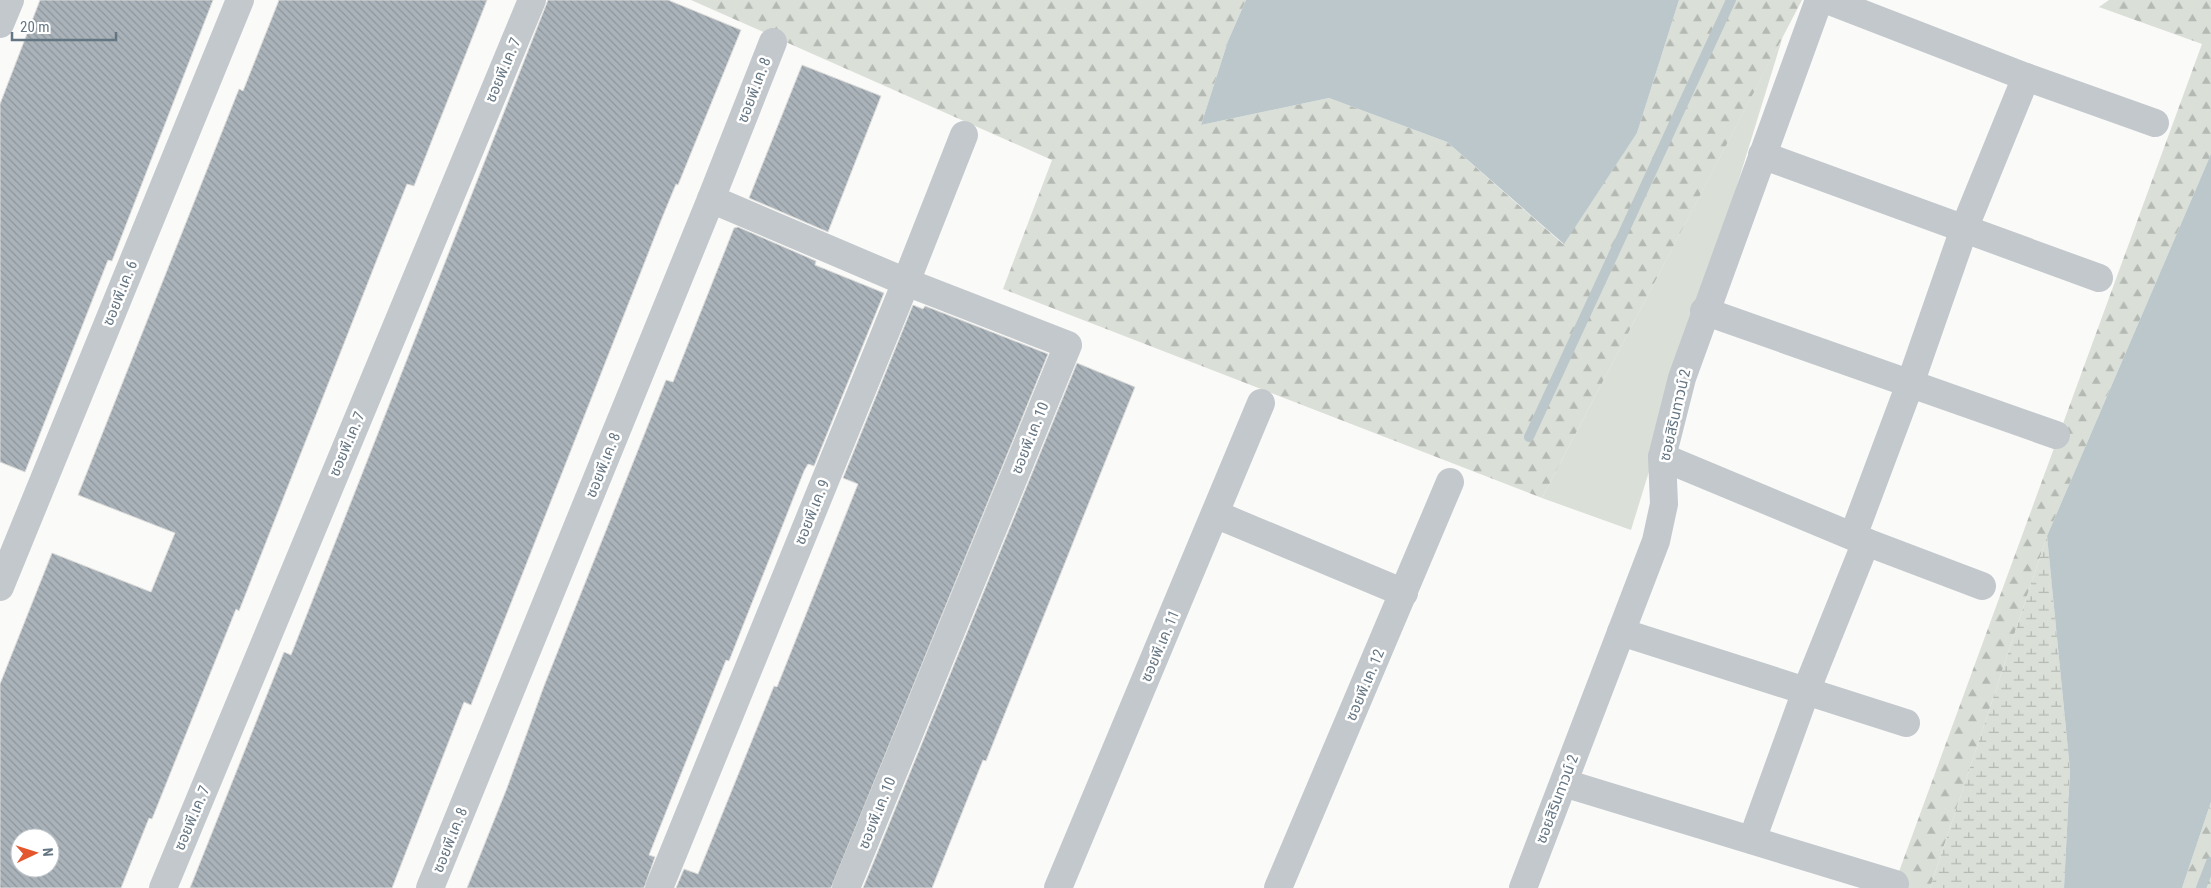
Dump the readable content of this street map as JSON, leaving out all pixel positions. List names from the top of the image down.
{
  "streets": {
    "street": [
      "ซอยพี.เค. 7",
      "ซอยพี.เค. 8",
      "ซอยพี.เค. 6",
      "ซอยสิรินทาวน์ 2",
      "ซอยพี.เค. 10",
      "ซอยพี.เค. 9",
      "ซอยพี.เค. 11",
      "ซอยพี.เค. 12"
    ]
  },
  "crossings": [
    ["ซอยพี.เค. 8", "ซอยพี.เค. 10"],
    ["ซอยพี.เค. 10", "ซอยพี.เค. 9"]
  ],
  "scale_bar": "20 m",
  "north": "right"
}
